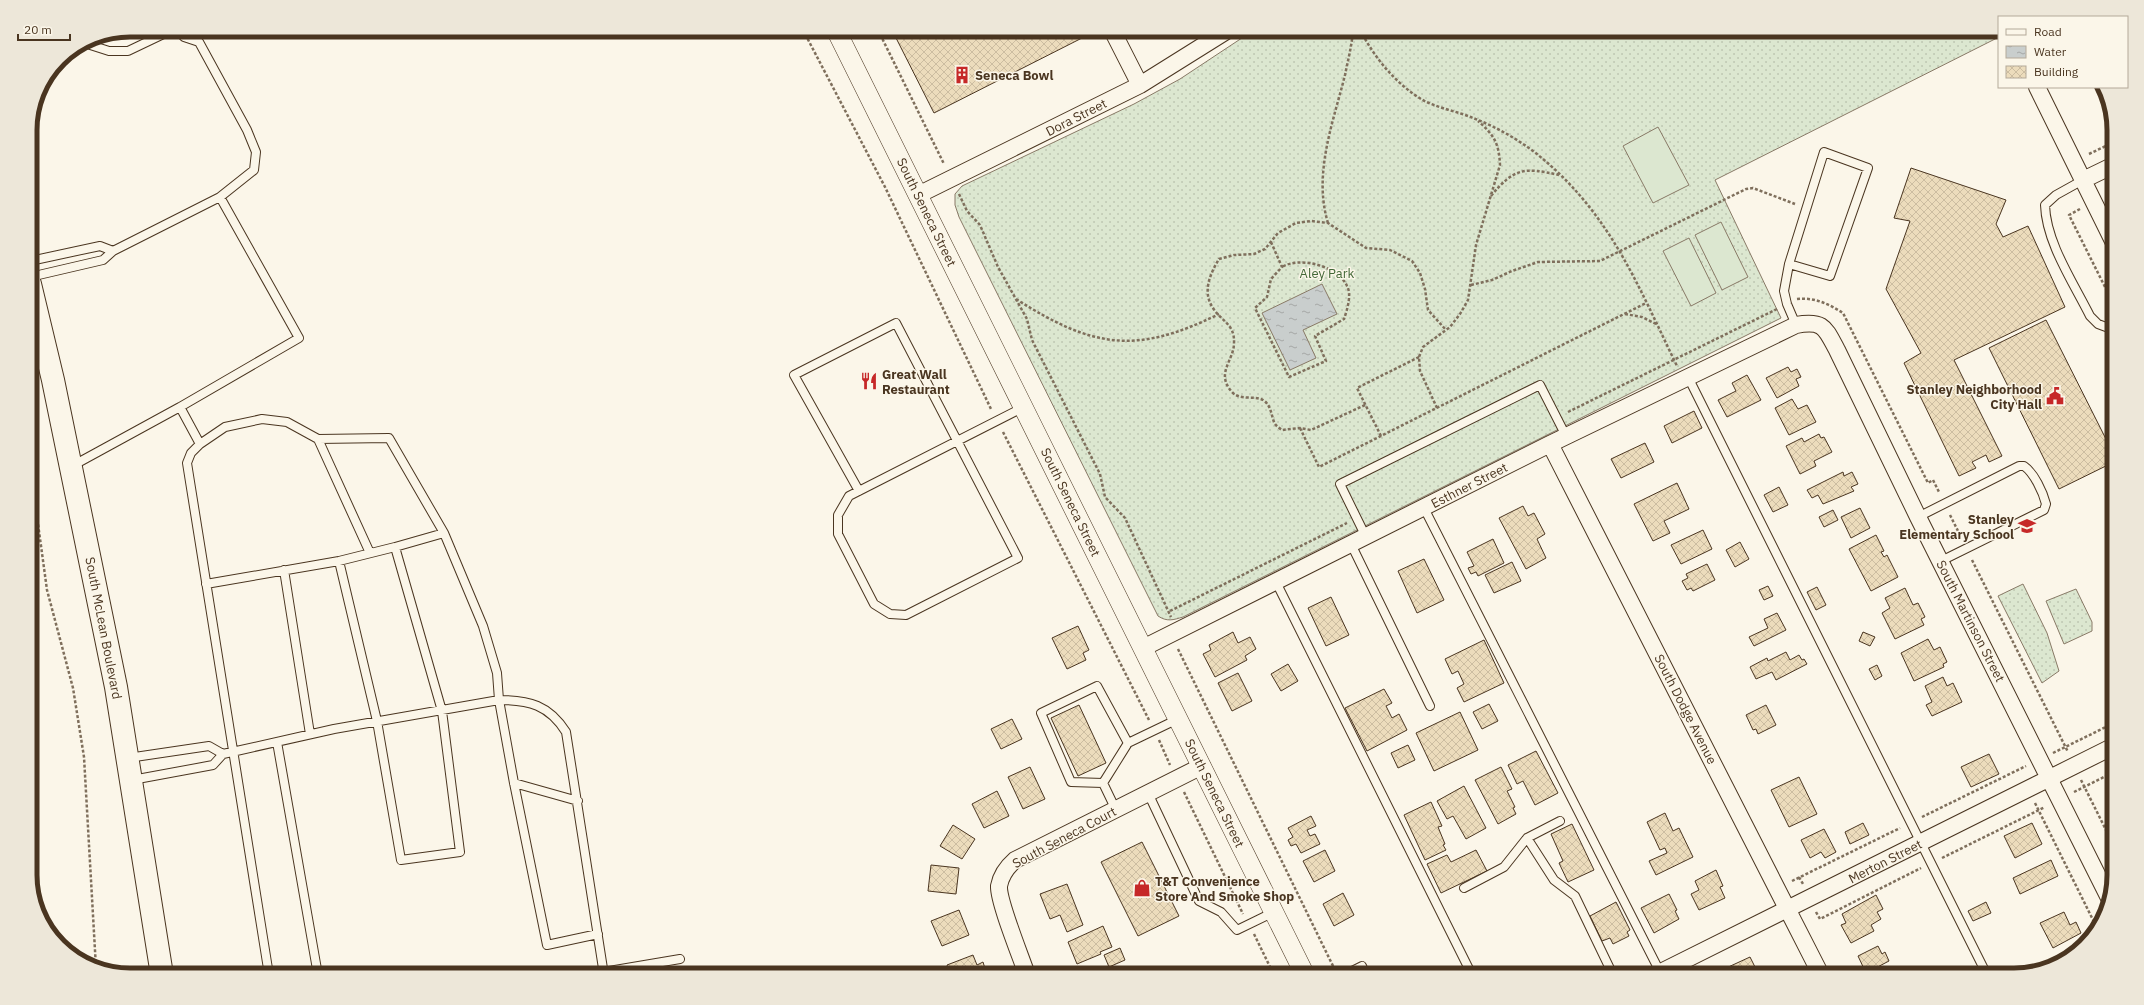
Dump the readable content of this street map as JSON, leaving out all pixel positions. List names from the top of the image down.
{
  "streets": {
    "main road": ["South McLean Boulevard"],
    "street": [
      "Dora Street",
      "South Seneca Street",
      "Esthner Street",
      "South Martinson Street",
      "South Dodge Avenue",
      "South Seneca Court",
      "Merton Street"
    ]
  },
  "crossings": [
    ["Dora Street", "South Seneca Street"],
    ["South Seneca Street", "Esthner Street"],
    ["South Seneca Street", "South Seneca Court"],
    ["Esthner Street", "South Martinson Street"],
    ["Esthner Street", "South Dodge Avenue"],
    ["South Martinson Street", "Merton Street"],
    ["South Dodge Avenue", "Merton Street"]
  ],
  "parks": ["Aley Park"],
  "places": {
    "building": ["Seneca Bowl"],
    "restaurant": ["Great Wall Restaurant"],
    "public building": ["Stanley Neighborhood City Hall"],
    "school or university": ["Stanley Elementary School"],
    "shop": ["T&T Convenience Store And Smoke Shop"]
  },
  "legend": ["Road", "Water", "Building"],
  "scale_bar": "20 m"
}
